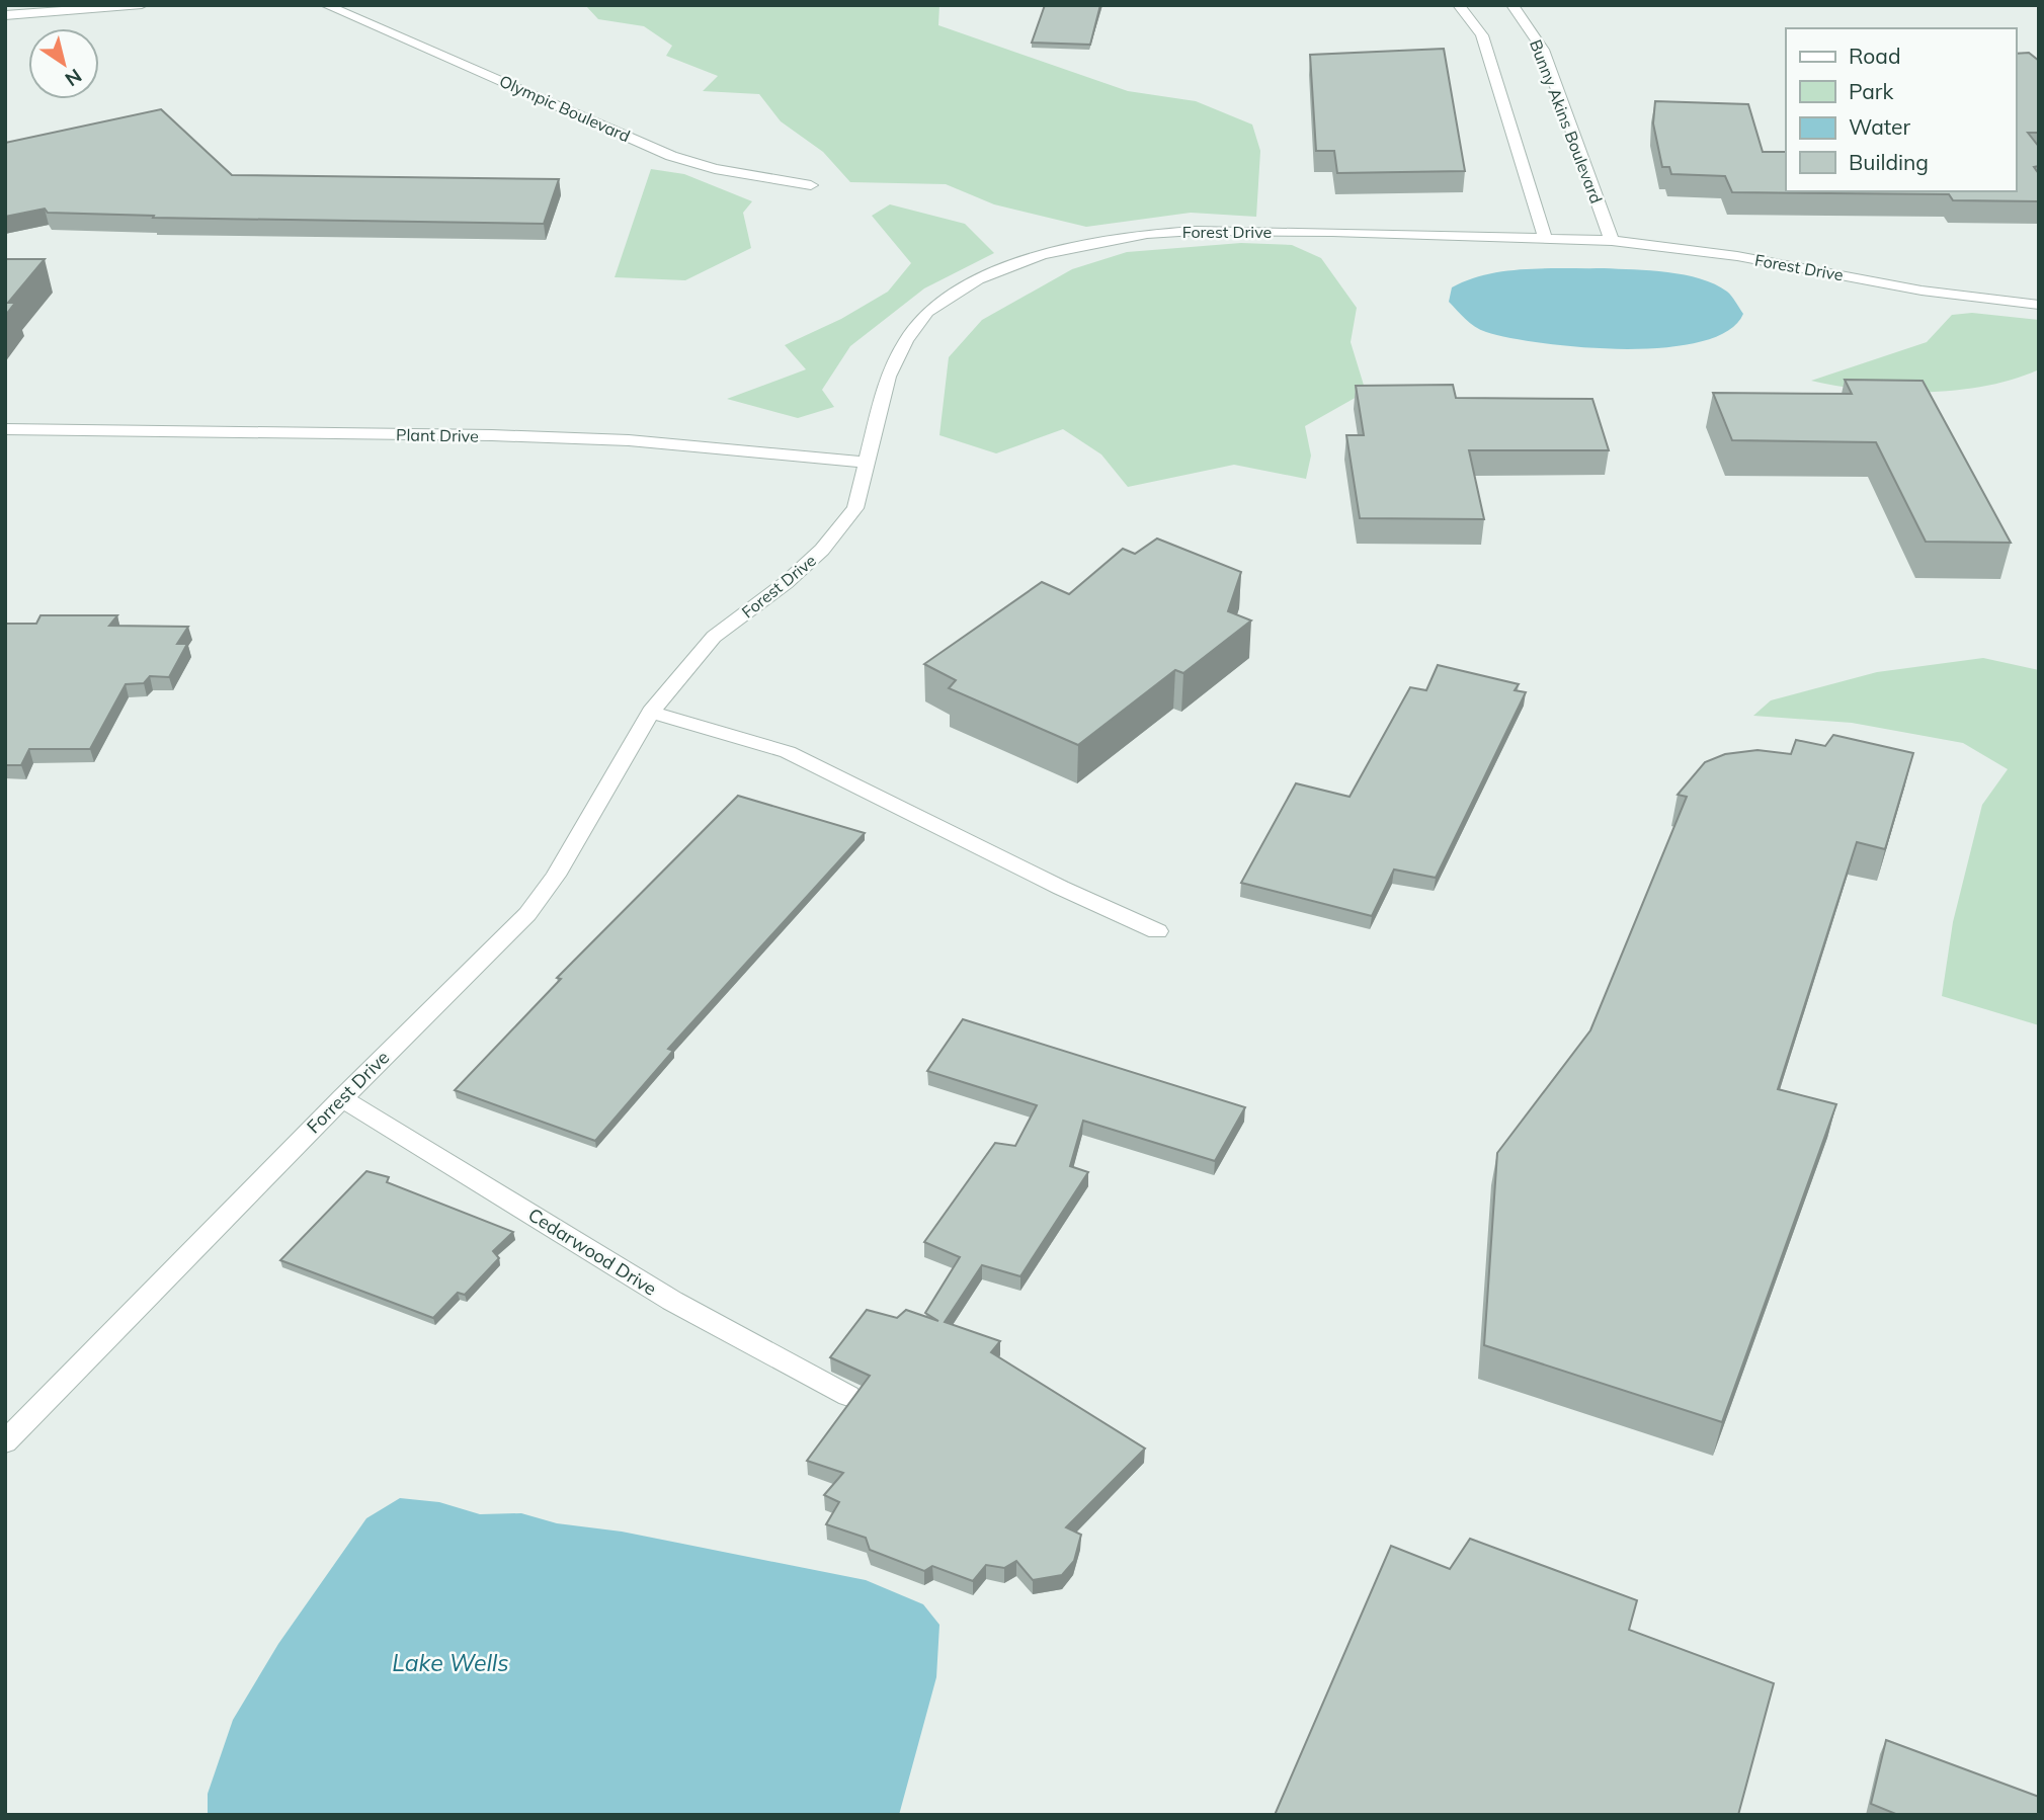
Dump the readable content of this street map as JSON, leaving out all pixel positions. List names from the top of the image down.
{
  "streets": {
    "street": [
      "Olympic Boulevard",
      "Bunny Akins Boulevard",
      "Forest Drive",
      "Plant Drive",
      "Forrest Drive",
      "Cedarwood Drive"
    ]
  },
  "crossings": [
    ["Bunny Akins Boulevard", "Forest Drive"],
    ["Forest Drive", "Plant Drive"],
    ["Forest Drive", "Forrest Drive"],
    ["Forrest Drive", "Cedarwood Drive"]
  ],
  "water": ["Lake Wells"],
  "legend": [
    "Road",
    "Park",
    "Water",
    "Building"
  ],
  "north": "bottom right"
}
